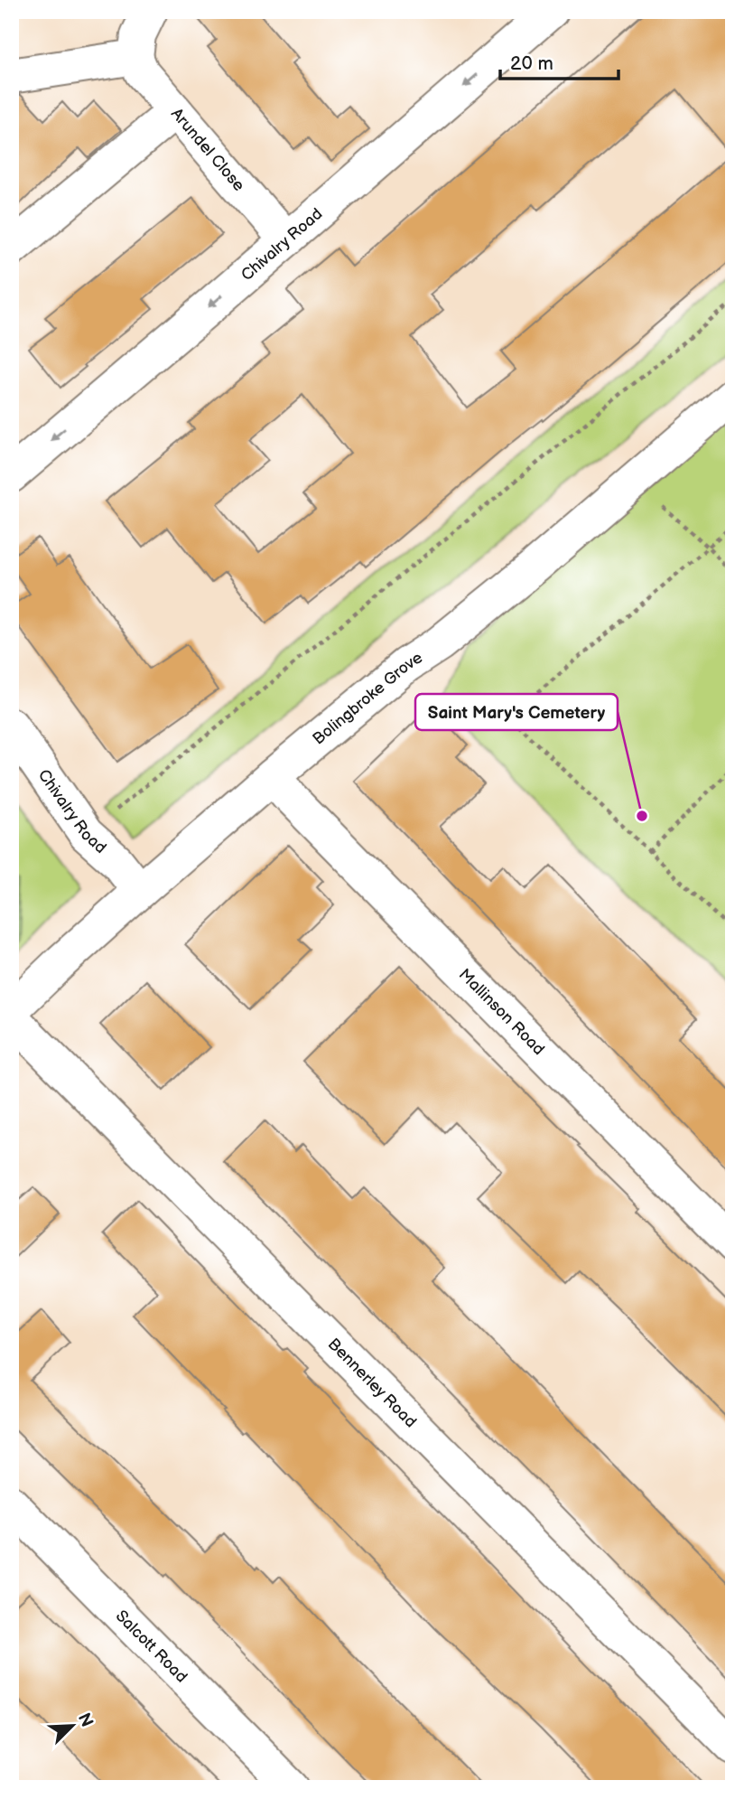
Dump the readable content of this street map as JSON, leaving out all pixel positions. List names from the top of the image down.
{
  "streets": {
    "street": [
      "Arundel Close",
      "Chivalry Road",
      "Bolingbroke Grove",
      "Mallinson Road",
      "Bennerley Road",
      "Salcott Road"
    ]
  },
  "crossings": [
    ["Arundel Close", "Chivalry Road"],
    ["Chivalry Road", "Bolingbroke Grove"],
    ["Bolingbroke Grove", "Mallinson Road"]
  ],
  "places": ["Saint Mary's Cemetery"],
  "scale_bar": "20 m",
  "north": "top right"
}
